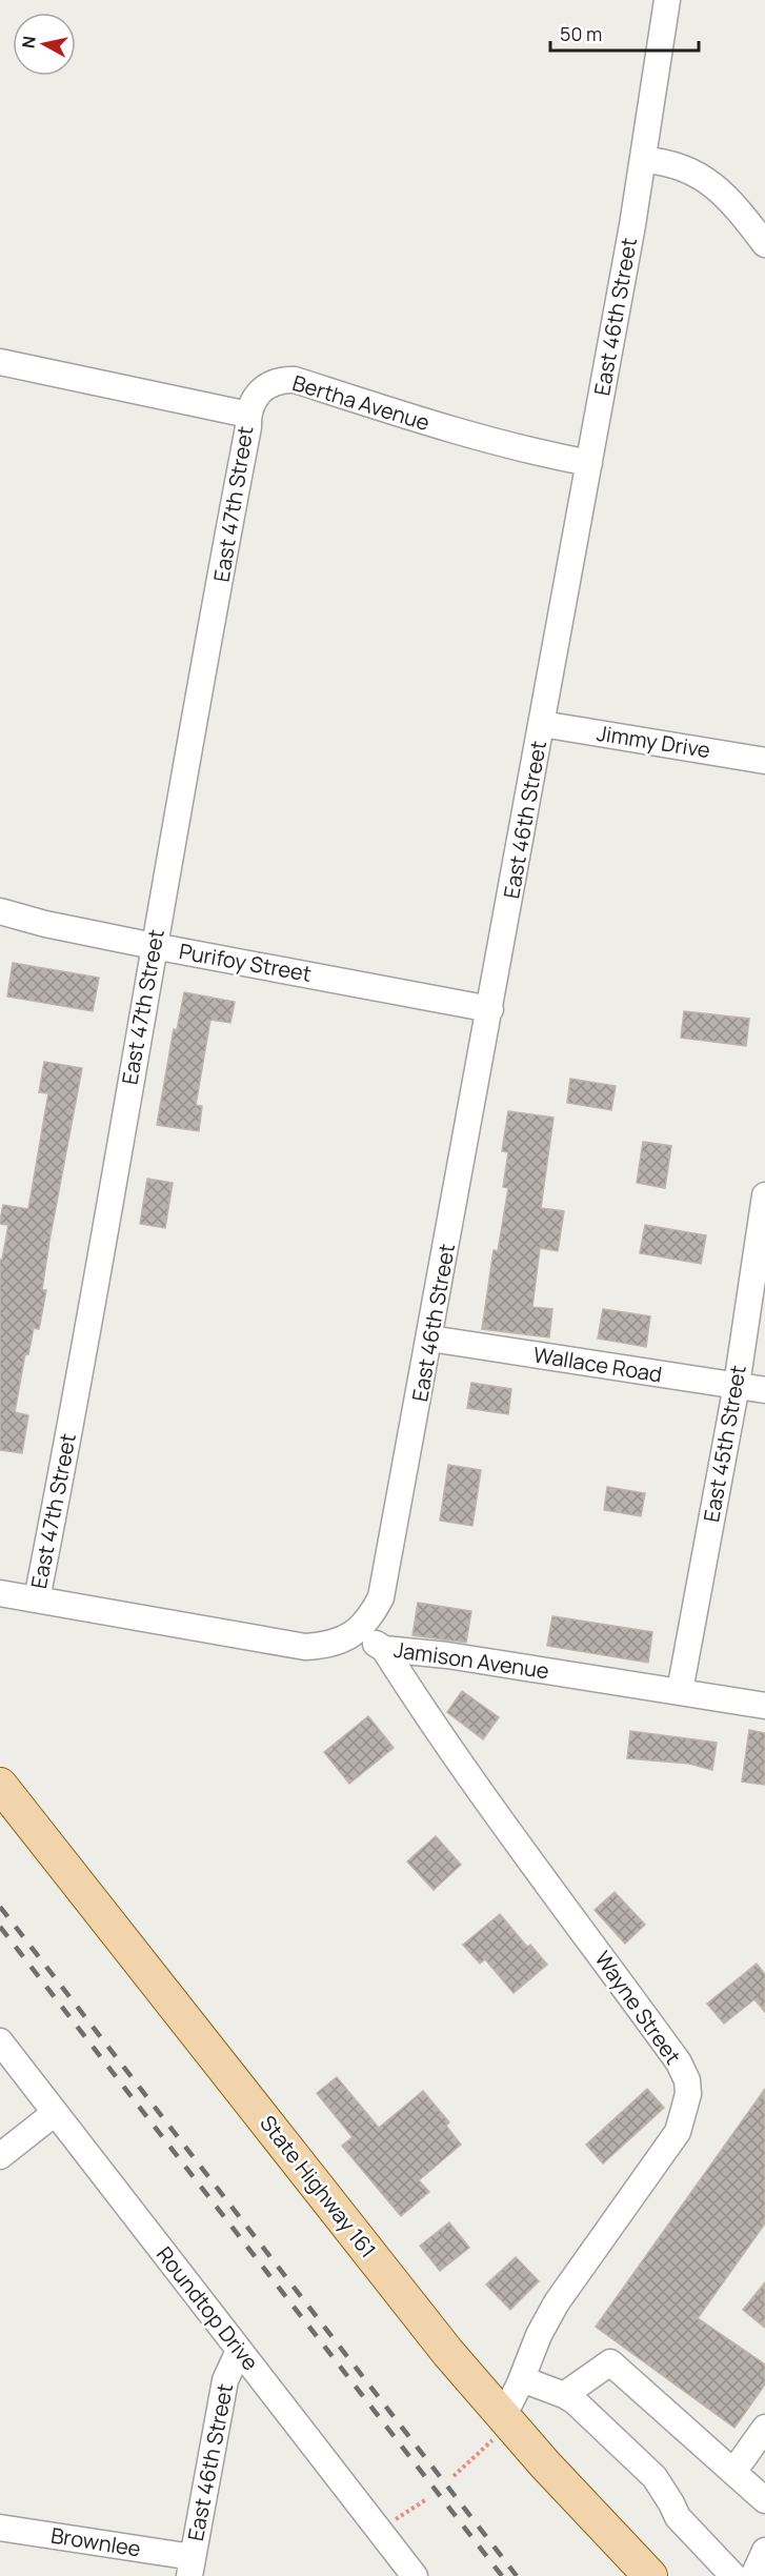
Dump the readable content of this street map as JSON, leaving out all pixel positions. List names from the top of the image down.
{
  "streets": {
    "main road": ["State Highway 161"],
    "street": [
      "East 46th Street",
      "Bertha Avenue",
      "East 47th Street",
      "Jimmy Drive",
      "Purifoy Street",
      "Wallace Road",
      "East 45th Street",
      "Jamison Avenue",
      "Wayne Street",
      "Roundtop Drive",
      "Brownlee"
    ]
  },
  "crossings": [
    ["East 46th Street", "Bertha Avenue"],
    ["East 46th Street", "Jimmy Drive"],
    ["East 46th Street", "Purifoy Street"],
    ["East 46th Street", "Wallace Road"],
    ["East 46th Street", "Jamison Avenue"],
    ["East 46th Street", "Roundtop Drive"],
    ["East 46th Street", "Brownlee"],
    ["Bertha Avenue", "East 47th Street"],
    ["East 47th Street", "Purifoy Street"],
    ["Wallace Road", "East 45th Street"],
    ["East 45th Street", "Jamison Avenue"],
    ["Jamison Avenue", "Wayne Street"],
    ["Wayne Street", "State Highway 161"]
  ],
  "scale_bar": "50 m",
  "north": "left"
}
